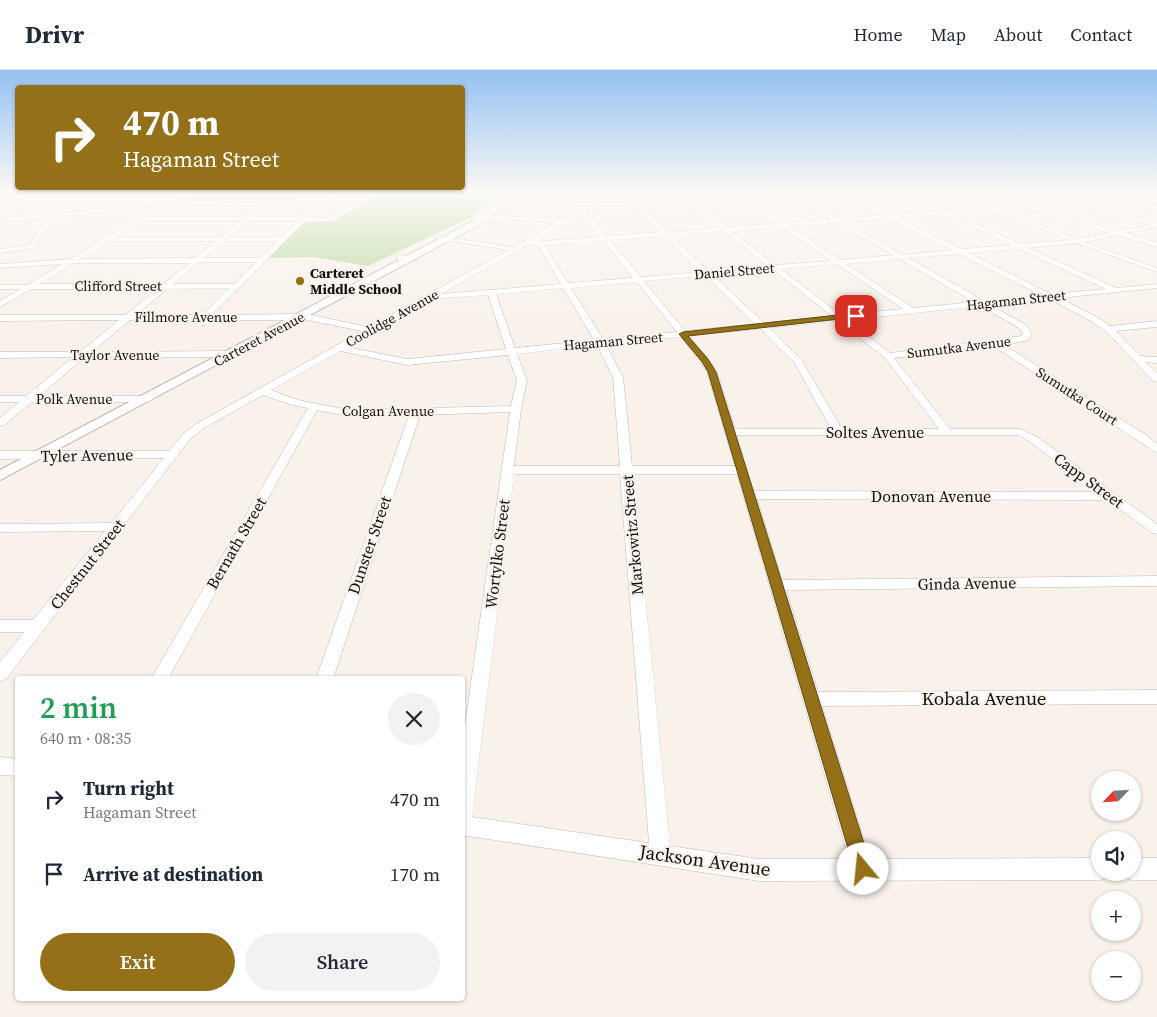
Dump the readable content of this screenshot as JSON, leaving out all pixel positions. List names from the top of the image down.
{
  "streets": {
    "street": [
      "Daniel Street",
      "Clifford Street",
      "Hagaman Street",
      "Fillmore Avenue",
      "Coolidge Avenue",
      "Carteret Avenue",
      "Sumutka Avenue",
      "Taylor Avenue",
      "Sumutka Court",
      "Polk Avenue",
      "Colgan Avenue",
      "Soltes Avenue",
      "Tyler Avenue",
      "Capp Street",
      "Donovan Avenue",
      "Markowitz Street",
      "Bernath Street",
      "Dunster Street",
      "Wortylko Street",
      "Chestnut Street",
      "Ginda Avenue",
      "Kobala Avenue",
      "Jackson Avenue"
    ]
  },
  "crossings": [
    ["Daniel Street", "Coolidge Avenue"],
    ["Daniel Street", "Markowitz Street"],
    ["Daniel Street", "Wortylko Street"],
    ["Hagaman Street", "Coolidge Avenue"],
    ["Hagaman Street", "Sumutka Avenue"],
    ["Hagaman Street", "Markowitz Street"],
    ["Hagaman Street", "Wortylko Street"],
    ["Fillmore Avenue", "Coolidge Avenue"],
    ["Fillmore Avenue", "Carteret Avenue"],
    ["Coolidge Avenue", "Colgan Avenue"],
    ["Coolidge Avenue", "Tyler Avenue"],
    ["Coolidge Avenue", "Markowitz Street"],
    ["Coolidge Avenue", "Chestnut Street"],
    ["Carteret Avenue", "Taylor Avenue"],
    ["Carteret Avenue", "Polk Avenue"],
    ["Carteret Avenue", "Tyler Avenue"],
    ["Sumutka Avenue", "Sumutka Court"],
    ["Colgan Avenue", "Bernath Street"],
    ["Colgan Avenue", "Dunster Street"],
    ["Colgan Avenue", "Wortylko Street"],
    ["Soltes Avenue", "Capp Street"],
    ["Tyler Avenue", "Chestnut Street"],
    ["Capp Street", "Donovan Avenue"],
    ["Markowitz Street", "Jackson Avenue"]
  ],
  "places": ["Carteret Middle School"],
  "north": "bottom left",
  "page": {
    "header": "Drivr",
    "nav": [
      "Home",
      "Map",
      "About",
      "Contact"
    ],
    "turn": ["470 m", "Hagaman Street"],
    "heading": ["2 min", "640 m · 08:35"],
    "list": [
      {
        "name": "Turn right",
        "note": "Hagaman Street",
        "value": "470 m"
      },
      {
        "name": "Arrive at destination",
        "value": "170 m"
      }
    ],
    "map_buttons": ["+", "−"],
    "buttons": ["Exit", "Share"]
  }
}
